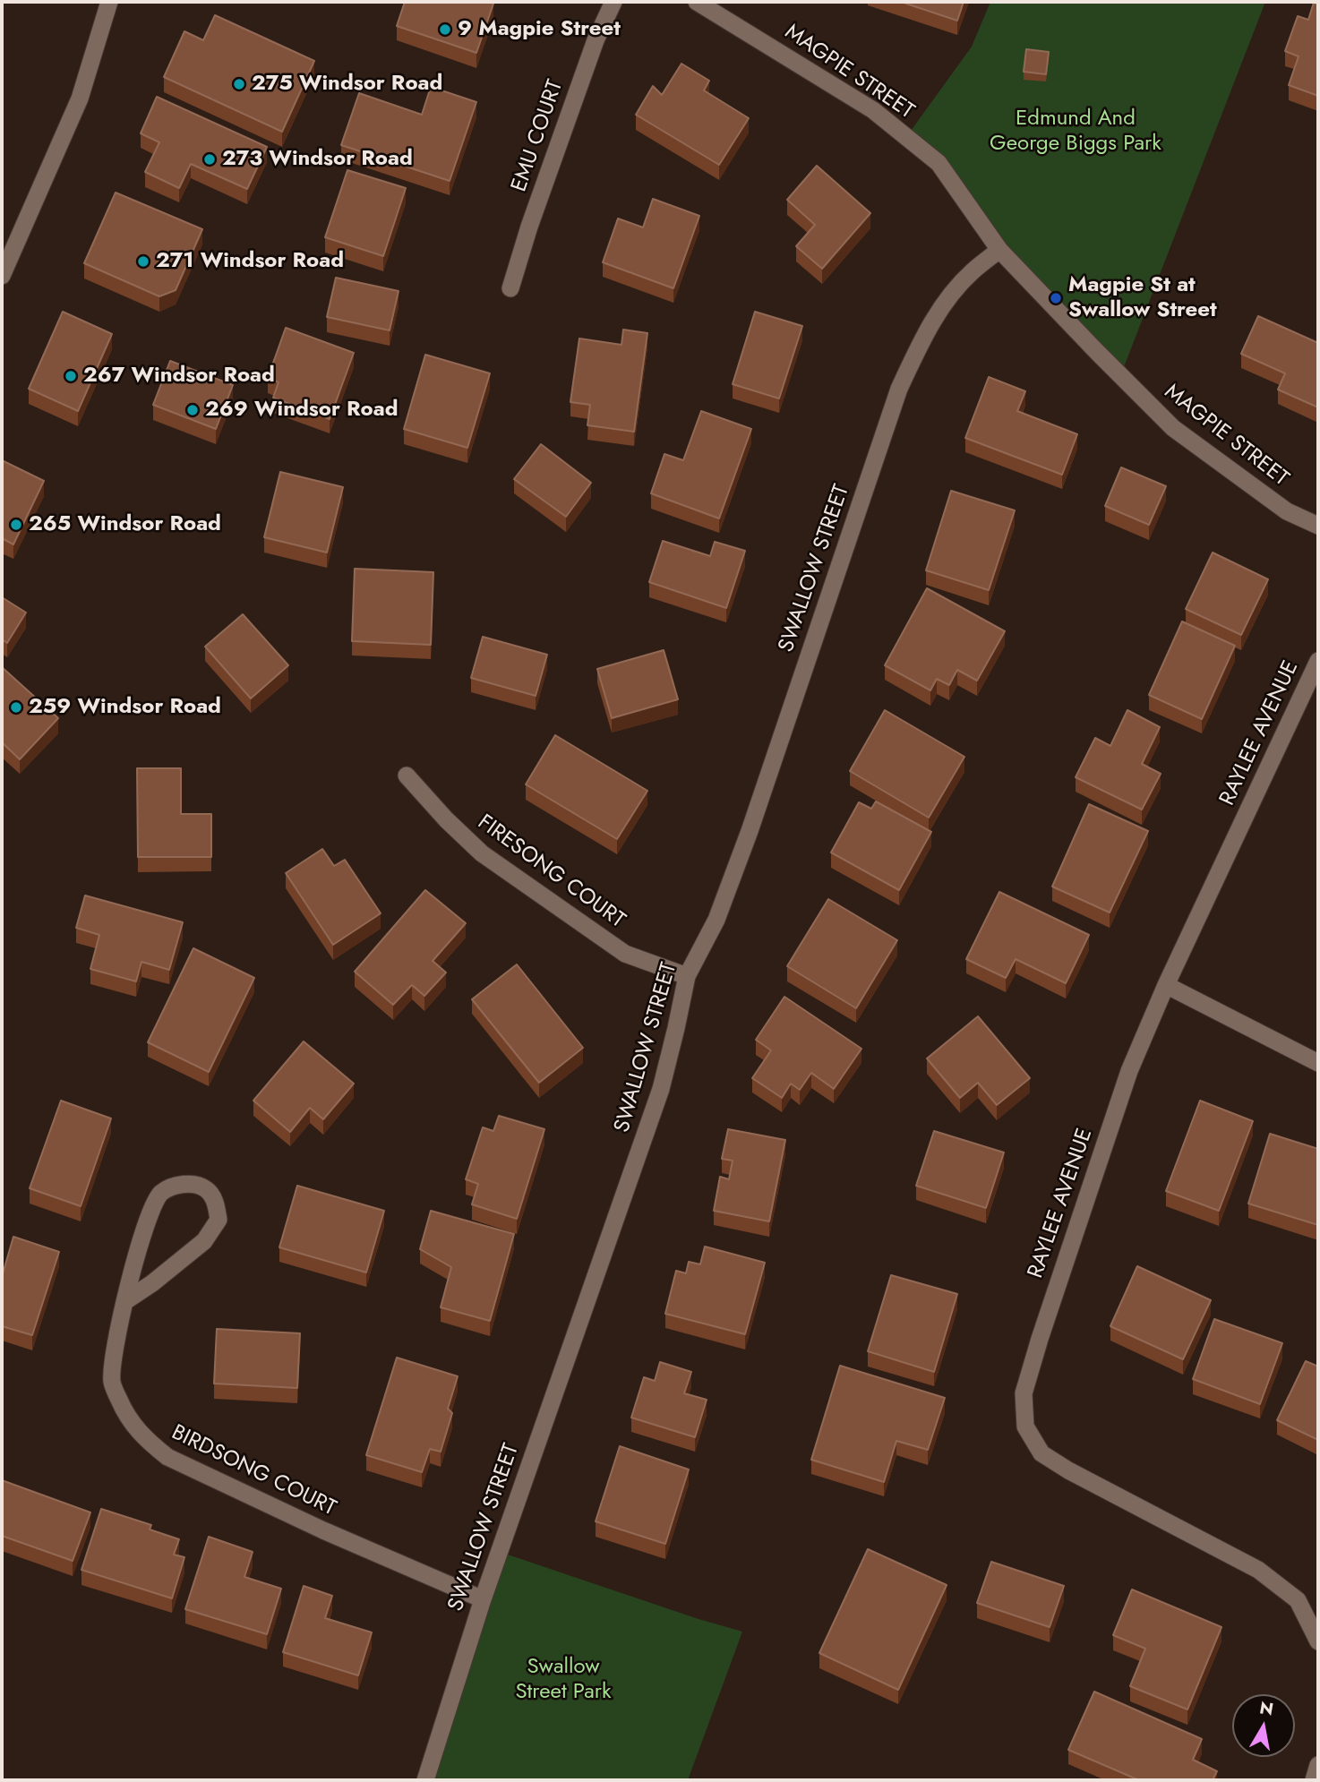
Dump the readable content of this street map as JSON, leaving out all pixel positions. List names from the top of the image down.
{
  "streets": {
    "street": [
      "MAGPIE STREET",
      "EMU COURT",
      "SWALLOW STREET",
      "RAYLEE AVENUE",
      "FIRESONG COURT",
      "BIRDSONG COURT"
    ]
  },
  "crossings": [
    ["MAGPIE STREET", "SWALLOW STREET"],
    ["SWALLOW STREET", "FIRESONG COURT"],
    ["SWALLOW STREET", "BIRDSONG COURT"]
  ],
  "parks": ["Edmund And George Biggs Park", "Swallow Street Park"],
  "places": [
    "9 Magpie Street",
    "275 Windsor Road",
    "273 Windsor Road",
    "271 Windsor Road",
    "Magpie St at Swallow Street",
    "267 Windsor Road",
    "269 Windsor Road",
    "265 Windsor Road",
    "259 Windsor Road"
  ],
  "north": "top"
}
